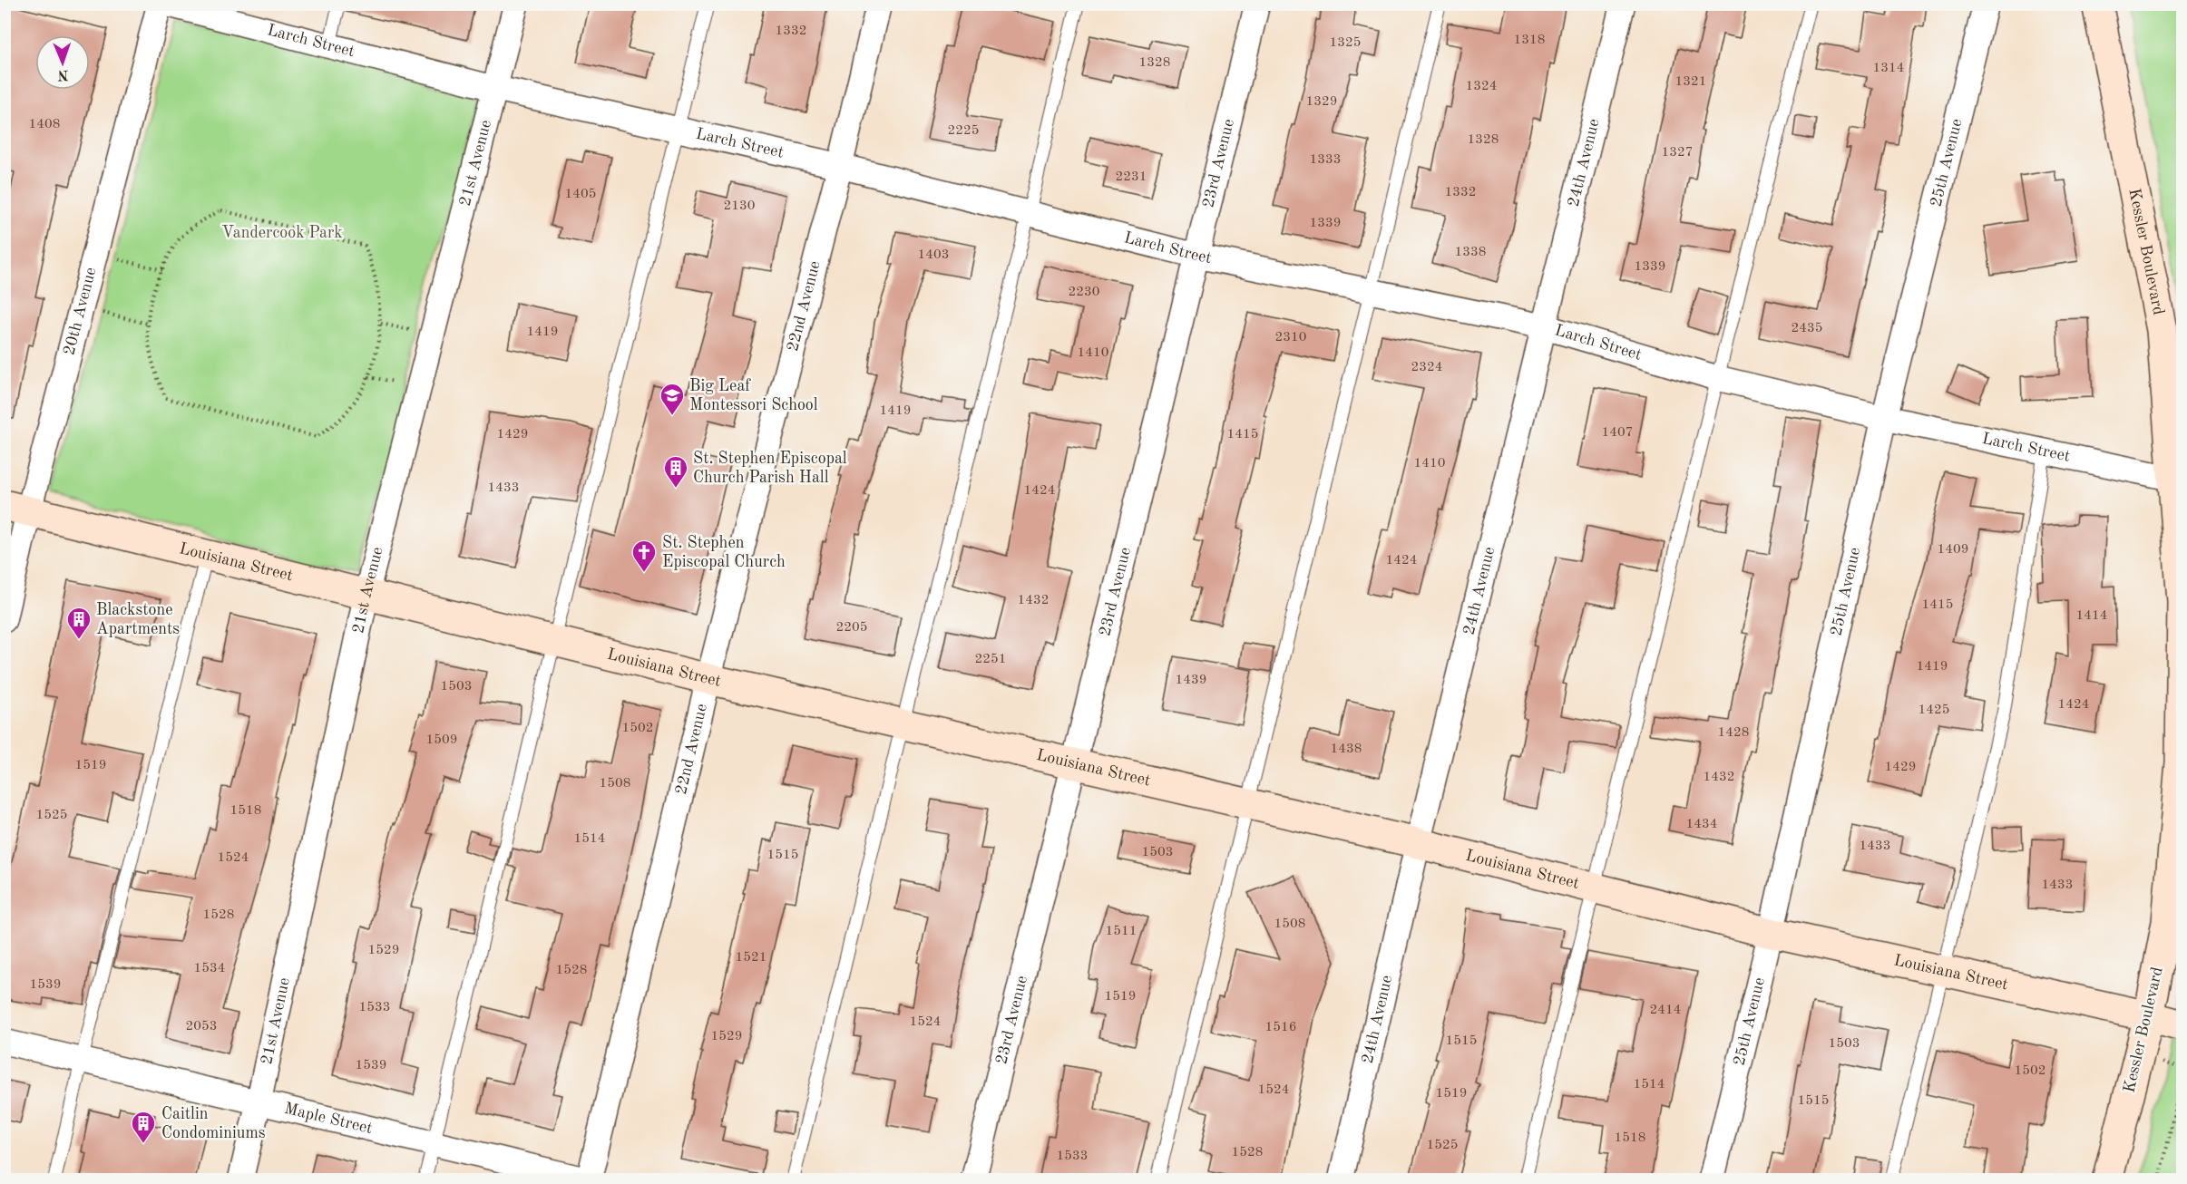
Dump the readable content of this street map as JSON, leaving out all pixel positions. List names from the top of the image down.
{
  "streets": {
    "street": [
      "Larch Street",
      "21st Avenue",
      "25th Avenue",
      "24th Avenue",
      "23rd Avenue",
      "Kessler Boulevard",
      "22nd Avenue",
      "20th Avenue",
      "Louisiana Street",
      "Maple Street"
    ]
  },
  "crossings": [
    ["Larch Street", "21st Avenue"],
    ["Larch Street", "25th Avenue"],
    ["Larch Street", "24th Avenue"],
    ["Larch Street", "23rd Avenue"],
    ["Larch Street", "Kessler Boulevard"],
    ["Larch Street", "22nd Avenue"],
    ["21st Avenue", "Louisiana Street"],
    ["21st Avenue", "Maple Street"],
    ["25th Avenue", "Louisiana Street"],
    ["24th Avenue", "Louisiana Street"],
    ["23rd Avenue", "Louisiana Street"],
    ["Kessler Boulevard", "Louisiana Street"],
    ["22nd Avenue", "Louisiana Street"],
    ["22nd Avenue", "Maple Street"],
    ["20th Avenue", "Louisiana Street"]
  ],
  "parks": ["Vandercook Park"],
  "places": {
    "school or university": ["Big Leaf Montessori School"],
    "building": ["St. Stephen Episcopal Church Parish Hall", "Blackstone Apartments", "Caitlin Condominiums"],
    "church": ["St. Stephen Episcopal Church"]
  },
  "house_numbers": [
    "1332",
    "1318",
    "1325",
    "1328",
    "1314",
    "1321",
    "1324",
    "1329",
    "1408",
    "2225",
    "1328",
    "1327",
    "1333",
    "2231",
    "1332",
    "1405",
    "2130",
    "1339",
    "1338",
    "1403",
    "1339",
    "2230",
    "2435",
    "1419",
    "2310",
    "1410",
    "2324",
    "1419",
    "1407",
    "1429",
    "1415",
    "1410",
    "1433",
    "1424",
    "1409",
    "1424",
    "1432",
    "1415",
    "1414",
    "2205",
    "2251",
    "1419",
    "1439",
    "1503",
    "1424",
    "1425",
    "1502",
    "1428",
    "1509",
    "1438",
    "1519",
    "1429",
    "1432",
    "1508",
    "1518",
    "1525",
    "1434",
    "1514",
    "1433",
    "1503",
    "1515",
    "1524",
    "1433",
    "1528",
    "1508",
    "1511",
    "1529",
    "1521",
    "1534",
    "1528",
    "1539",
    "1519",
    "1533",
    "2414",
    "1524",
    "2053",
    "1516",
    "1529",
    "1515",
    "1503",
    "1539",
    "1502",
    "1514",
    "1524",
    "1519",
    "1515",
    "1518",
    "1525",
    "1528",
    "1533"
  ],
  "north": "bottom"
}
